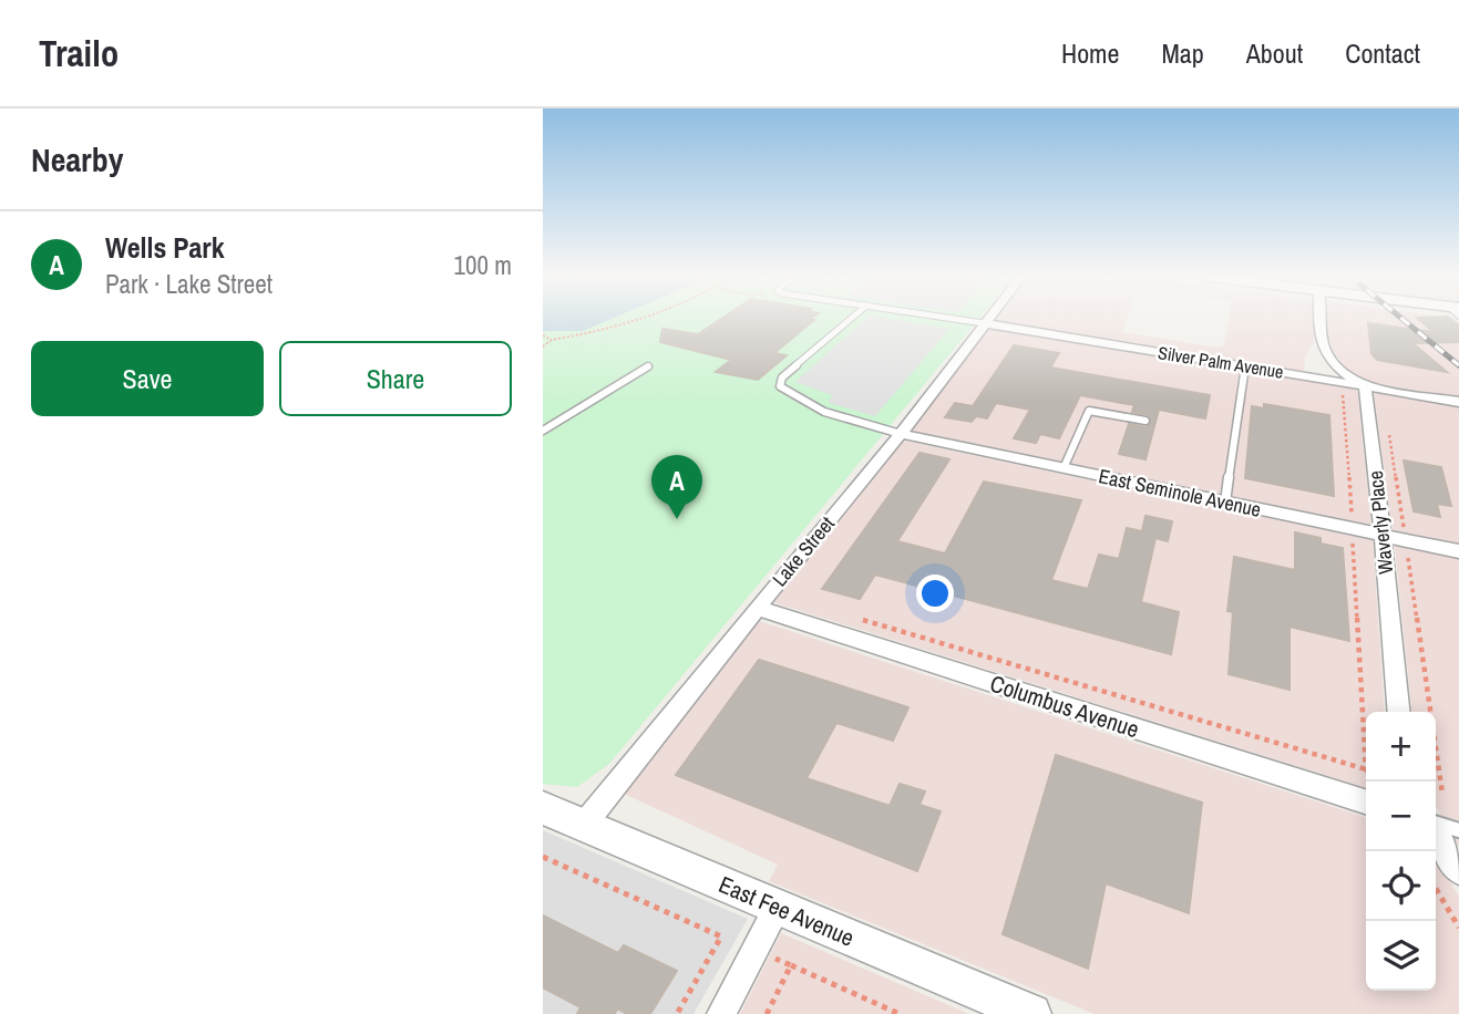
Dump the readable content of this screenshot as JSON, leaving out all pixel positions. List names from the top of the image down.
{
  "streets": {
    "street": [
      "Silver Palm Avenue",
      "East Seminole Avenue",
      "Waverly Place",
      "Lake Street",
      "Columbus Avenue",
      "East Fee Avenue"
    ]
  },
  "crossings": [
    ["Silver Palm Avenue", "Waverly Place"],
    ["Silver Palm Avenue", "Lake Street"],
    ["East Seminole Avenue", "Waverly Place"],
    ["East Seminole Avenue", "Lake Street"],
    ["Lake Street", "Columbus Avenue"],
    ["Lake Street", "East Fee Avenue"]
  ],
  "page": {
    "header": "Trailo",
    "nav": [
      "Home",
      "Map",
      "About",
      "Contact"
    ],
    "heading": "Nearby",
    "list": [
      {
        "mark": "A",
        "name": "Wells Park",
        "note": "Park · Lake Street",
        "value": "100 m"
      }
    ],
    "buttons": ["Save", "Share"],
    "pins": "A",
    "map_buttons": ["+", "−"]
  }
}
